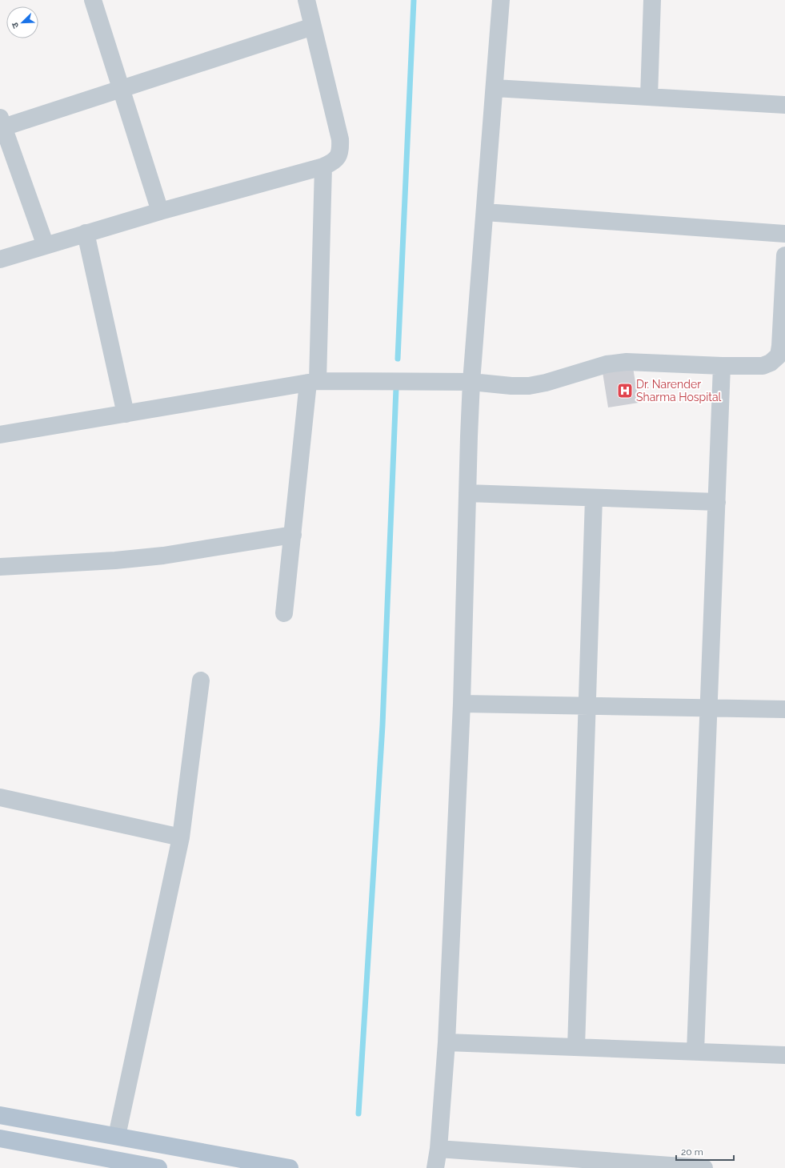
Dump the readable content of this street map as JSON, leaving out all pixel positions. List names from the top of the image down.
{
  "places": {
    "hospital": ["Dr. Narender Sharma Hospital"]
  },
  "scale_bar": "20 m",
  "north": "bottom left"
}
